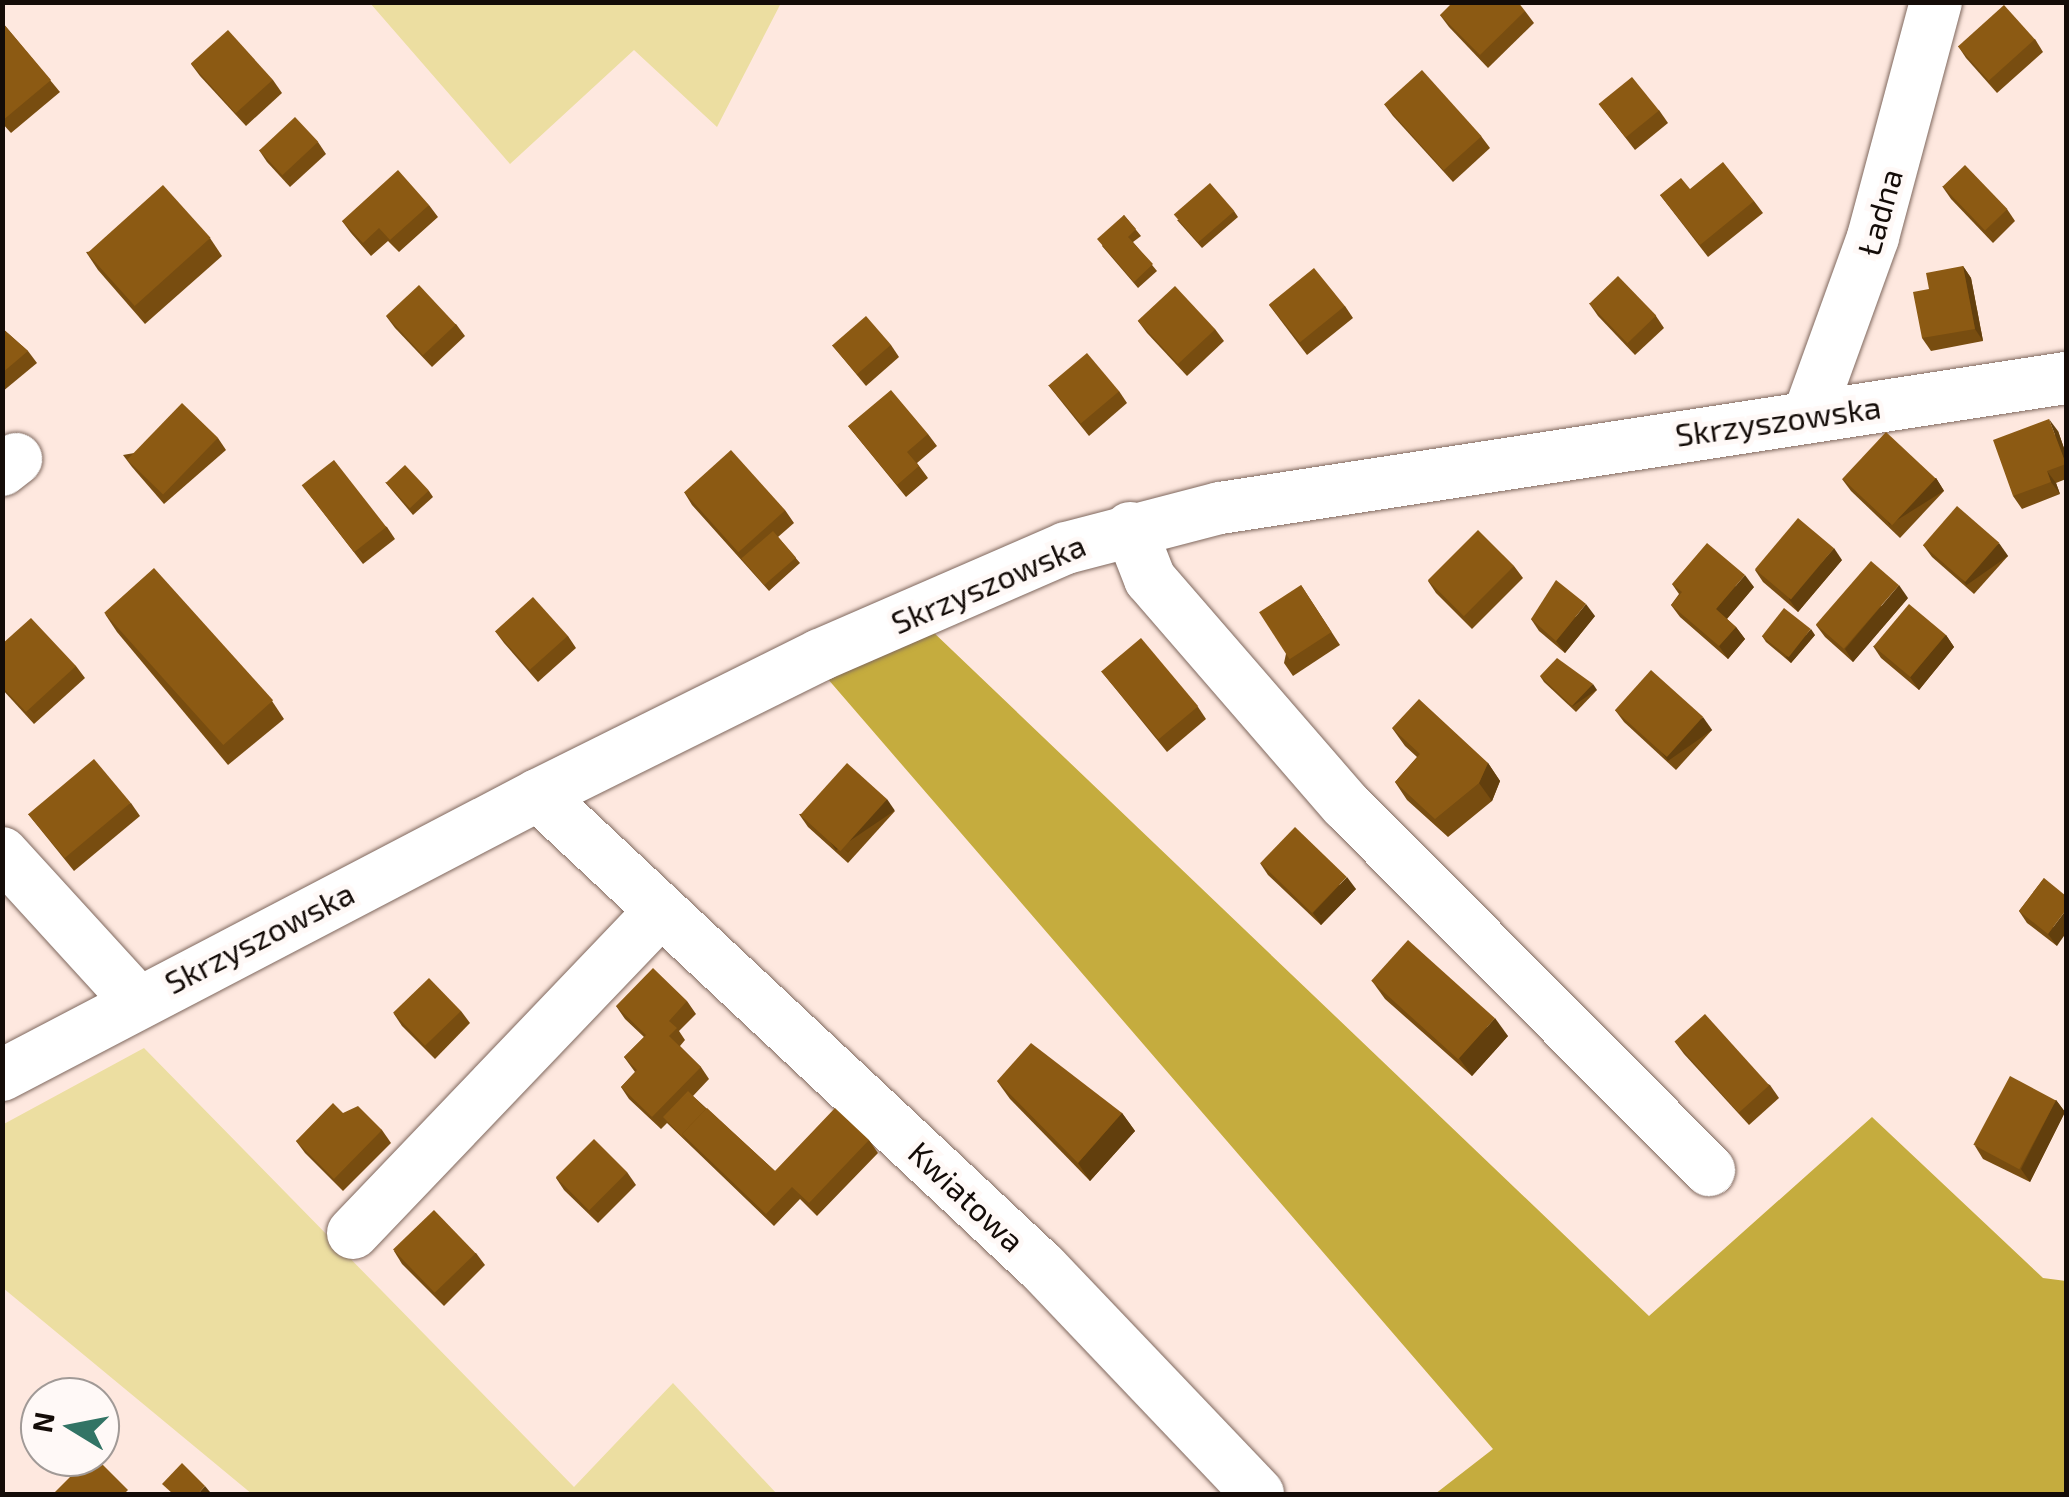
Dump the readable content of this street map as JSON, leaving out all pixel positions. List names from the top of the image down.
{
  "streets": {
    "street": ["Ładna", "Skrzyszowska", "Kwiatowa"]
  },
  "crossings": [
    ["Ładna", "Skrzyszowska"],
    ["Skrzyszowska", "Kwiatowa"]
  ],
  "north": "left"
}
